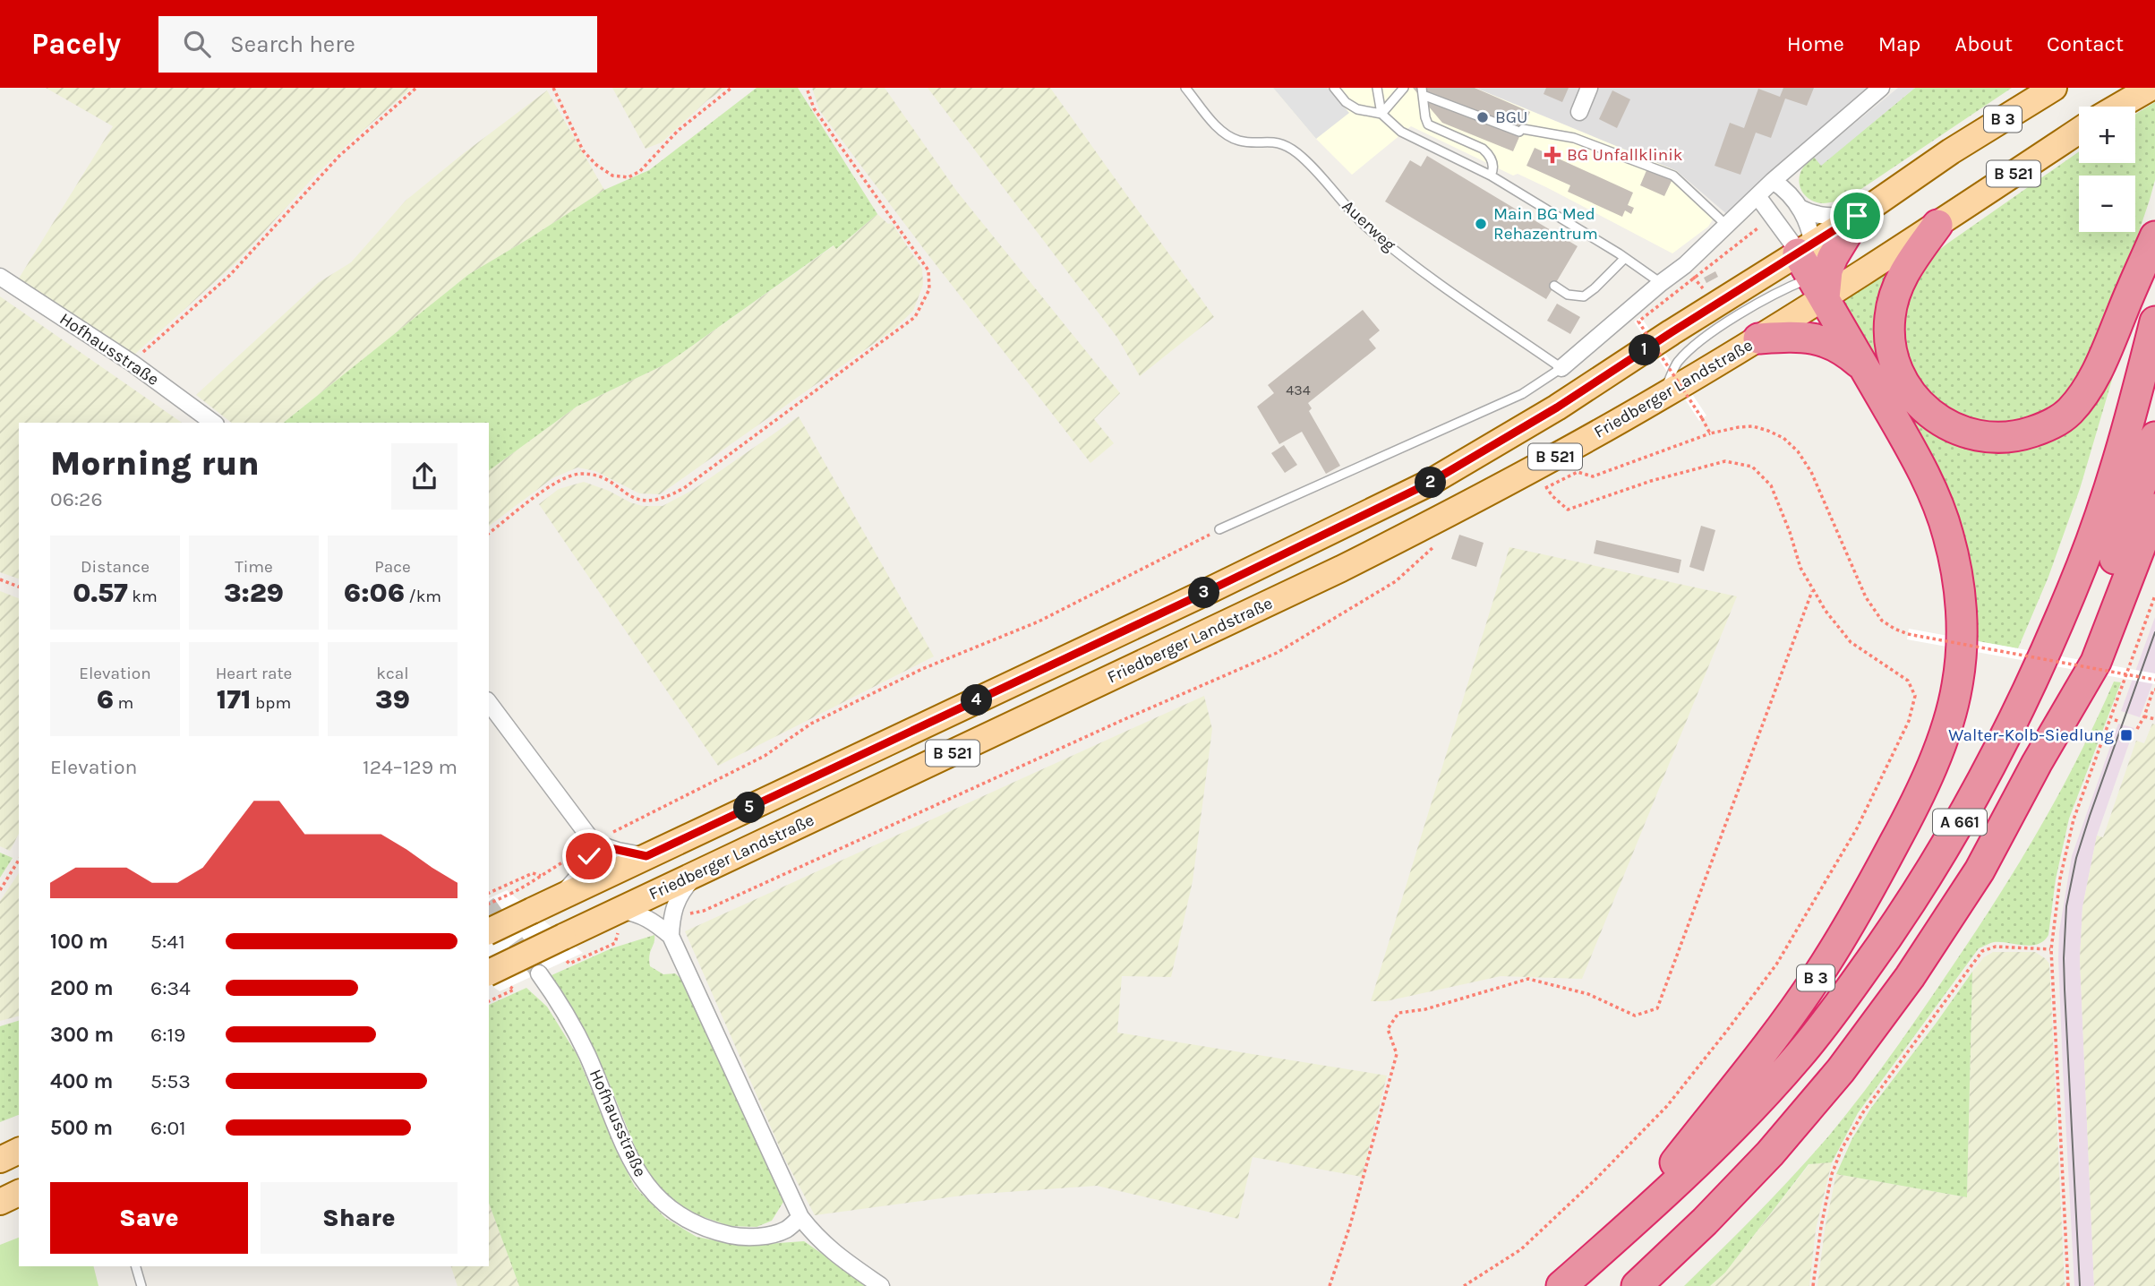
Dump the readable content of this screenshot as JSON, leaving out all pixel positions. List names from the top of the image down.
{
  "streets": {
    "highway": ["B 3", "A 661"],
    "main road": ["B 521", "Friedberger Landstraße"],
    "street": ["Hofhausstraße"],
    "lane": ["Auerweg"]
  },
  "crossings": [
    ["B 3", "Friedberger Landstraße"],
    ["B 3", "A 661"]
  ],
  "places": {
    "other": ["BGU", "Main BG Med Rehazentrum"],
    "health": ["BG Unfallklinik"],
    "transit": ["Walter-Kolb-Siedlung"]
  },
  "house_numbers": ["434"],
  "page": {
    "header": "Pacely",
    "search": "Search here",
    "nav": [
      "Home",
      "Map",
      "About",
      "Contact"
    ],
    "map_buttons": ["+", "−"],
    "pins": [
      "1",
      "2",
      "3",
      "4",
      "5"
    ],
    "heading": ["Morning run", "06:26"],
    "stats": [
      ["Distance", "0.57 km"],
      ["Time", "3:29"],
      ["Pace", "6:06 /km"],
      ["Elevation", "6 m"],
      ["Heart rate", "171 bpm"],
      ["kcal", "39"]
    ],
    "chart": ["Elevation", "124–129 m"],
    "list": [
      {
        "name": "100 m",
        "note": "5:41"
      },
      {
        "name": "200 m",
        "note": "6:34"
      },
      {
        "name": "300 m",
        "note": "6:19"
      },
      {
        "name": "400 m",
        "note": "5:53"
      },
      {
        "name": "500 m",
        "note": "6:01"
      }
    ],
    "buttons": ["Save", "Share"]
  }
}
